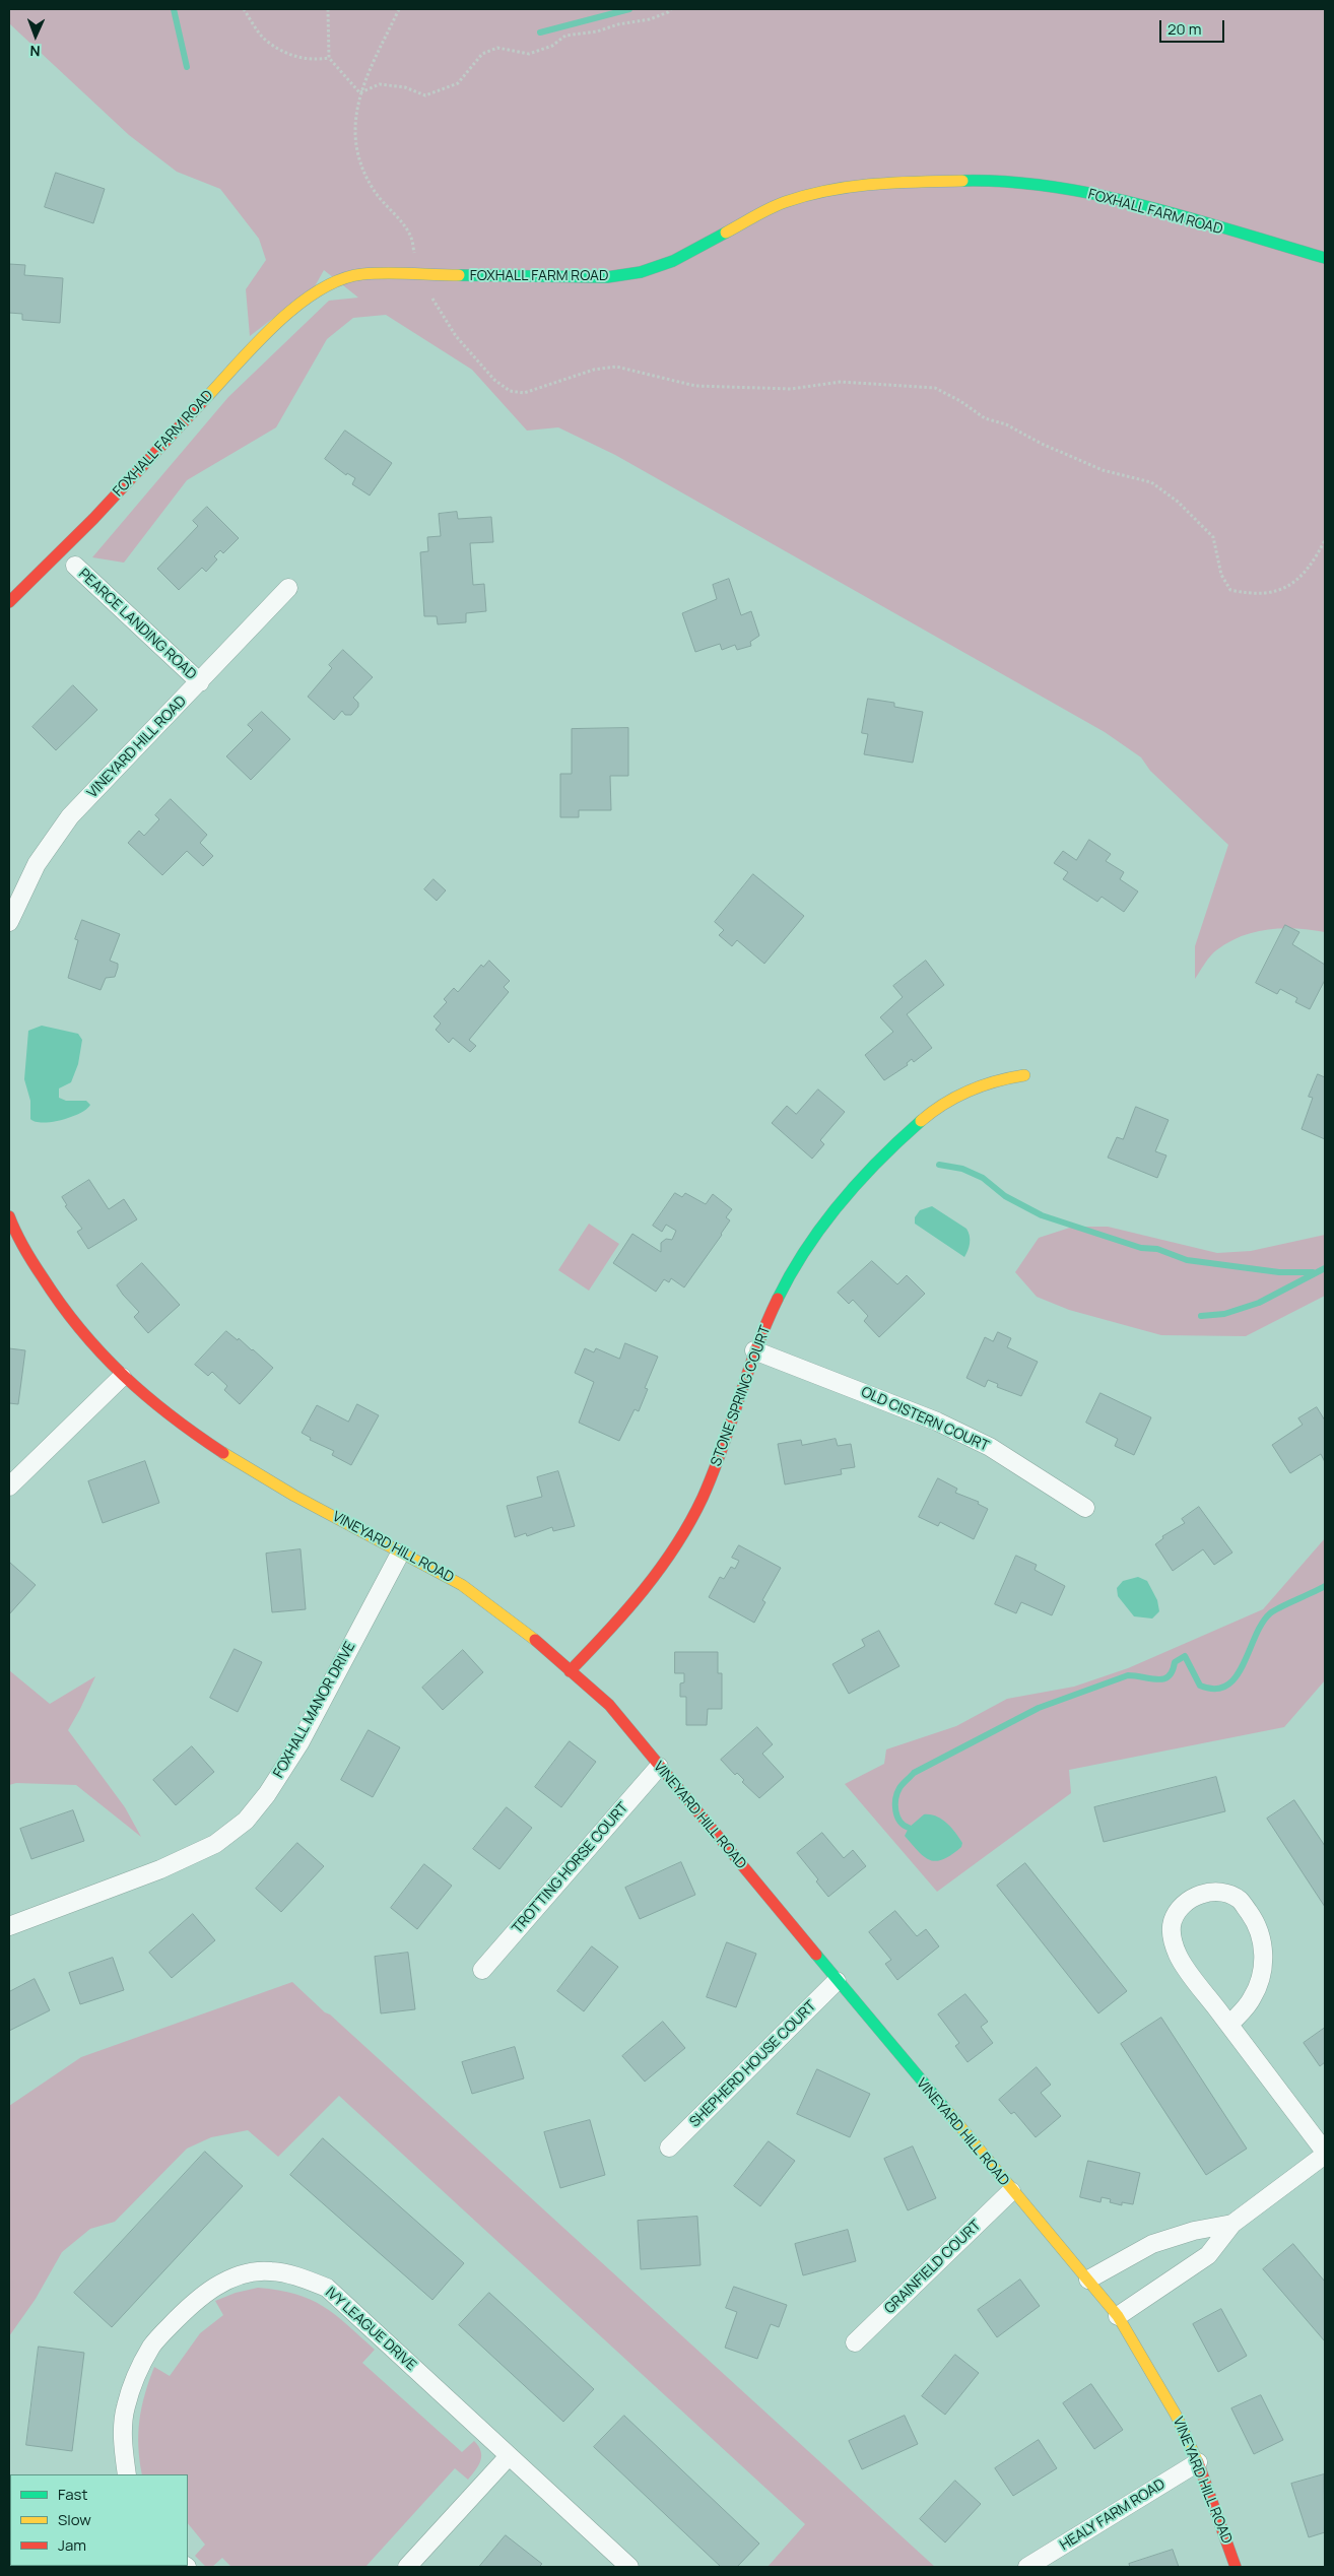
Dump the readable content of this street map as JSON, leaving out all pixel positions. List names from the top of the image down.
{
  "streets": {
    "street": [
      "FOXHALL FARM ROAD",
      "PEARCE LANDING ROAD",
      "VINEYARD HILL ROAD",
      "STONE SPRING COURT",
      "OLD CISTERN COURT",
      "FOXHALL MANOR DRIVE",
      "TROTTING HORSE COURT",
      "SHEPHERD HOUSE COURT",
      "GRAINFIELD COURT",
      "IVY LEAGUE DRIVE",
      "HEALY FARM ROAD"
    ]
  },
  "crossings": [
    ["PEARCE LANDING ROAD", "VINEYARD HILL ROAD"],
    ["VINEYARD HILL ROAD", "STONE SPRING COURT"],
    ["VINEYARD HILL ROAD", "FOXHALL MANOR DRIVE"],
    ["VINEYARD HILL ROAD", "TROTTING HORSE COURT"],
    ["VINEYARD HILL ROAD", "SHEPHERD HOUSE COURT"],
    ["VINEYARD HILL ROAD", "GRAINFIELD COURT"],
    ["VINEYARD HILL ROAD", "HEALY FARM ROAD"],
    ["STONE SPRING COURT", "OLD CISTERN COURT"]
  ],
  "legend": ["Fast", "Slow", "Jam"],
  "scale_bar": "20 m",
  "north": "bottom"
}
